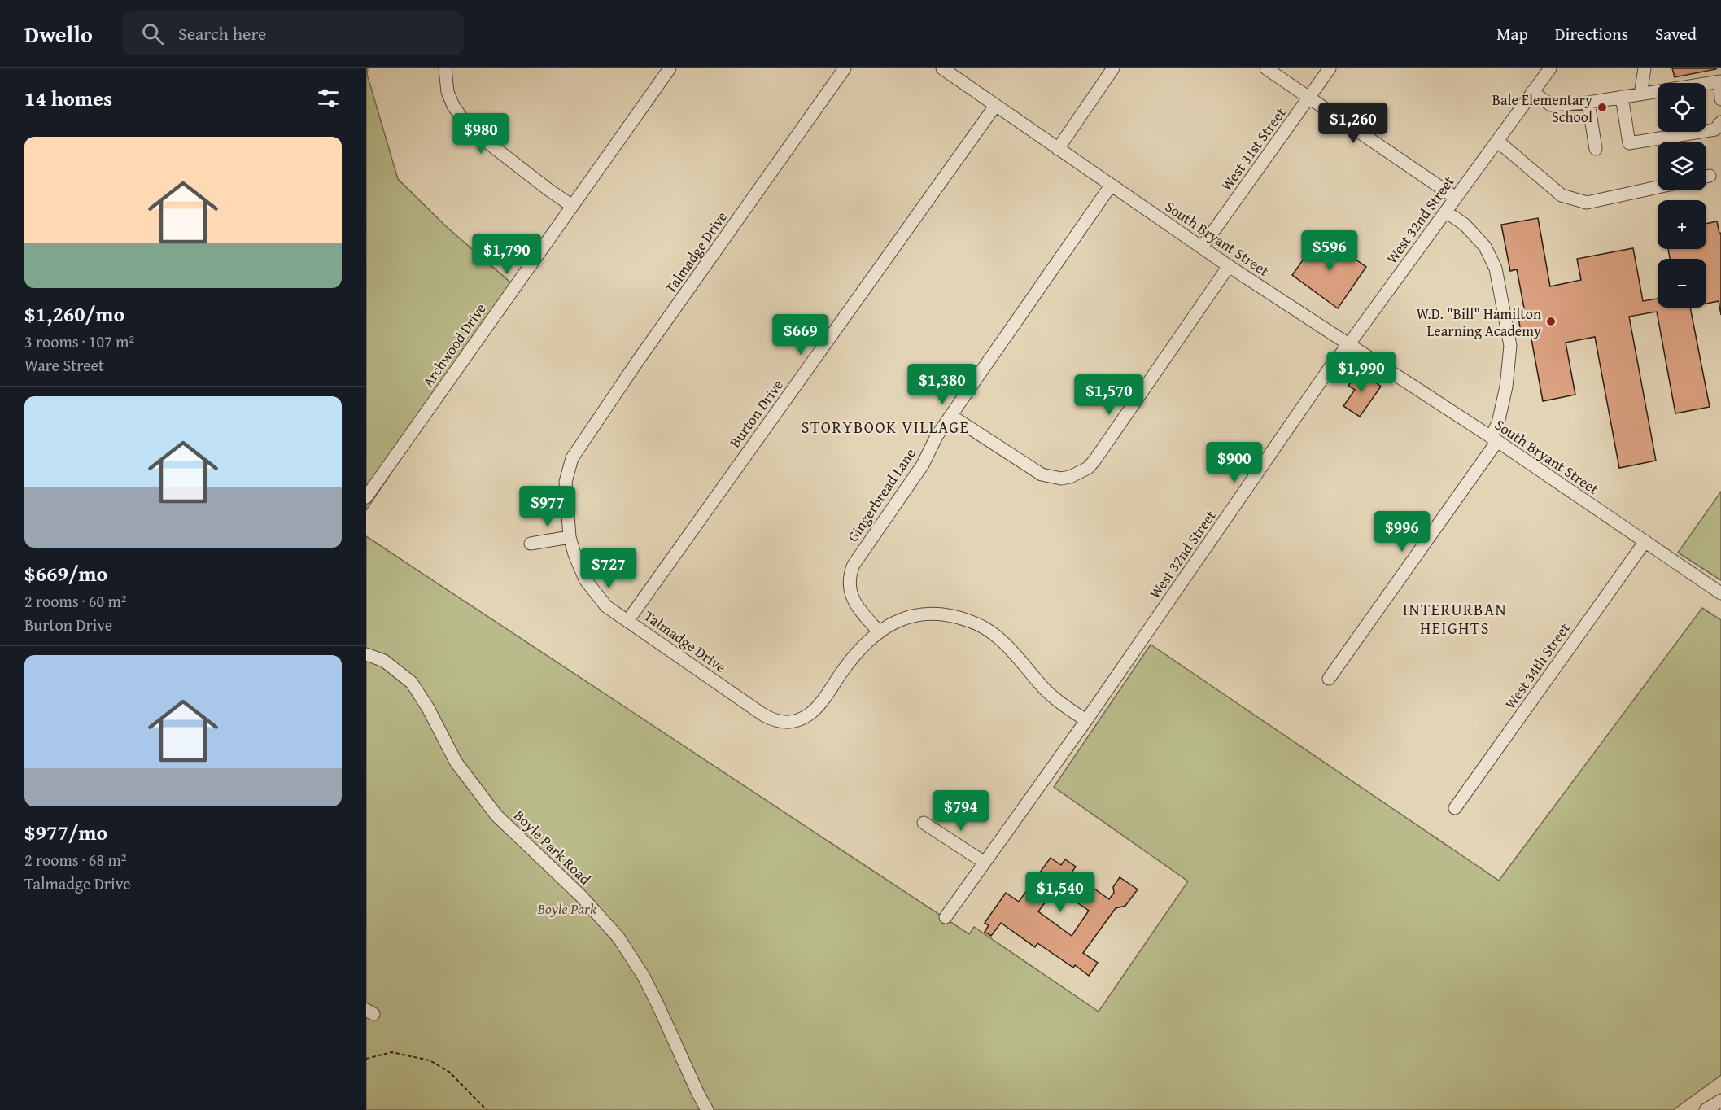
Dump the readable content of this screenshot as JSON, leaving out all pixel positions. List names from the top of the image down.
{
  "streets": {
    "street": [
      "West 31st Street",
      "West 32nd Street",
      "South Bryant Street",
      "Talmadge Drive",
      "Archwood Drive",
      "Burton Drive",
      "Gingerbread Lane",
      "West 34th Street",
      "Boyle Park Road"
    ]
  },
  "crossings": [
    ["West 31st Street", "South Bryant Street"],
    ["West 32nd Street", "South Bryant Street"],
    ["West 32nd Street", "Talmadge Drive"],
    ["South Bryant Street", "Burton Drive"],
    ["South Bryant Street", "Gingerbread Lane"],
    ["South Bryant Street", "West 34th Street"],
    ["Talmadge Drive", "Burton Drive"],
    ["Talmadge Drive", "Gingerbread Lane"]
  ],
  "districts": ["STORYBOOK VILLAGE", "INTERURBAN HEIGHTS"],
  "parks": ["Boyle Park"],
  "places": ["Bale Elementary School", "W.D. \"Bill\" Hamilton Learning Academy"],
  "page": {
    "header": "Dwello",
    "search": "Search here",
    "nav": ["Map", "Directions", "Saved"],
    "heading": "14 homes",
    "map_buttons": ["+", "−"],
    "price": [
      "$1,260",
      "$980",
      "$596",
      "$1,790",
      "$669",
      "$1,990",
      "$1,380",
      "$1,570",
      "$900",
      "$977",
      "$996",
      "$727",
      "$794",
      "$1,540"
    ],
    "list": [
      {
        "name": "$1,260/mo",
        "note": "3 rooms · 107 m² · Ware Street"
      },
      {
        "name": "$669/mo",
        "note": "2 rooms · 60 m² · Burton Drive"
      },
      {
        "name": "$977/mo",
        "note": "2 rooms · 68 m² · Talmadge Drive"
      }
    ]
  }
}
